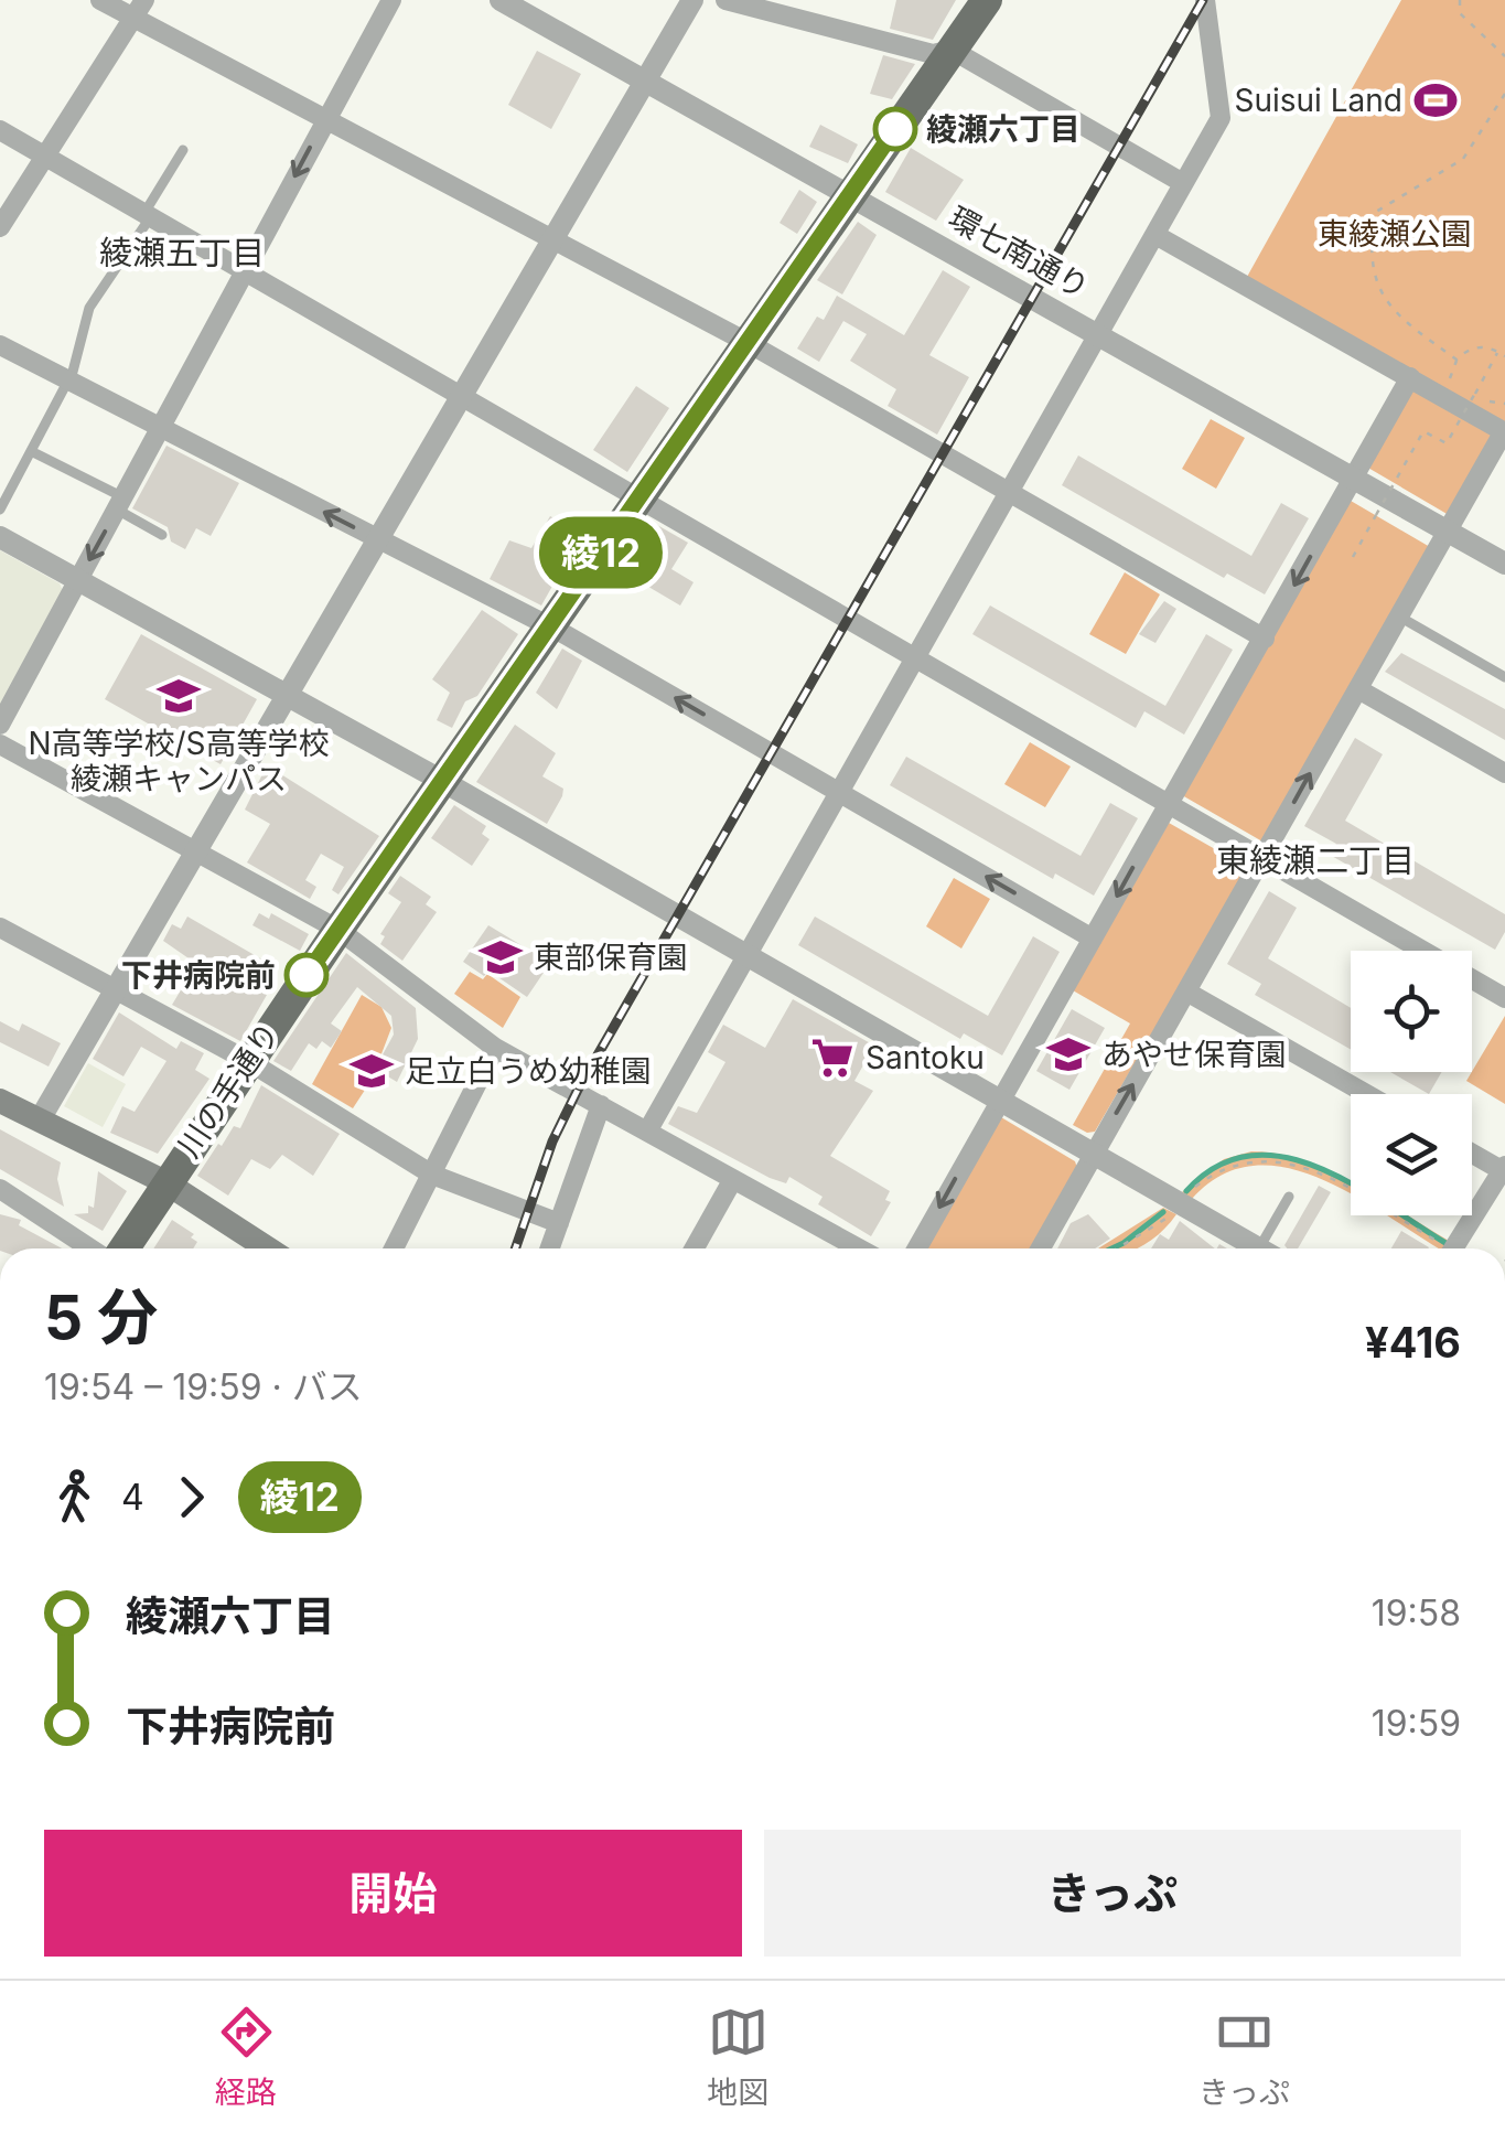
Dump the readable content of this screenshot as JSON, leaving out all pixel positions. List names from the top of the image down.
{
  "streets": {
    "main road": ["川の手通り"],
    "street": ["環七南通り"]
  },
  "crossings": [
    ["環七南通り", "川の手通り"]
  ],
  "districts": ["綾瀬五丁目", "東綾瀬二丁目"],
  "parks": ["東綾瀬公園"],
  "places": {
    "sports": ["Suisui Land"],
    "other": ["綾瀬六丁目", "下井病院前"],
    "school or university": [
      "N高等学校/S高等学校 綾瀬キャンパス",
      "東部保育園",
      "あやせ保育園",
      "足立白うめ幼稚園"
    ],
    "supermarket": ["Santoku"]
  },
  "lines": ["bus line 綾12"],
  "page": {
    "on_map": "綾12",
    "heading": ["5 分", "19:54 – 19:59 · バス", "¥416"],
    "legs": ["4", "綾12"],
    "list": [
      {
        "name": "綾瀬六丁目",
        "value": "19:58"
      },
      {
        "name": "下井病院前",
        "value": "19:59"
      }
    ],
    "buttons": ["開始", "きっぷ"],
    "tabs": ["経路", "地図", "きっぷ"]
  }
}
